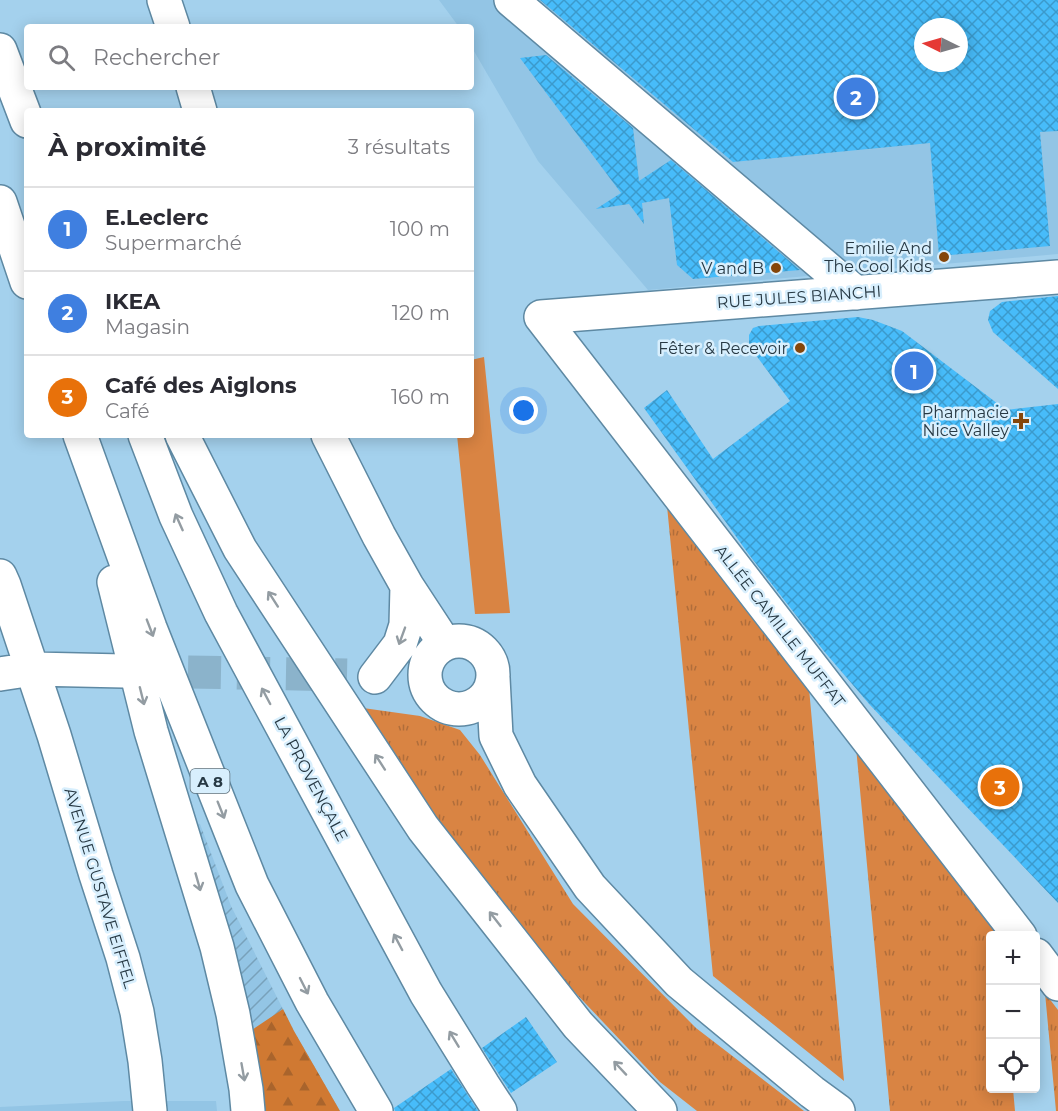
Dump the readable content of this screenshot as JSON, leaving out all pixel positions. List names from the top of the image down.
{
  "streets": {
    "main road": [
      "RUE JULES BIANCHI",
      "ALLÉE CAMILLE MUFFAT",
      "LA PROVENÇALE",
      "A 8",
      "AVENUE GUSTAVE EIFFEL"
    ]
  },
  "crossings": [
    ["RUE JULES BIANCHI", "ALLÉE CAMILLE MUFFAT"]
  ],
  "places": {
    "other": ["Emilie And The Cool Kids", "V and B", "Fêter & Recevoir"],
    "health": ["Pharmacie Nice Valley"]
  },
  "north": "left",
  "page": {
    "search": "Rechercher",
    "pins": ["2", "1", "3"],
    "heading": ["À proximité", "3 résultats"],
    "list": [
      {
        "mark": "1",
        "name": "E.Leclerc",
        "note": "Supermarché",
        "value": "100 m"
      },
      {
        "mark": "2",
        "name": "IKEA",
        "note": "Magasin",
        "value": "120 m"
      },
      {
        "mark": "3",
        "name": "Café des Aiglons",
        "note": "Café",
        "value": "160 m"
      }
    ],
    "map_buttons": ["+", "−"]
  }
}
